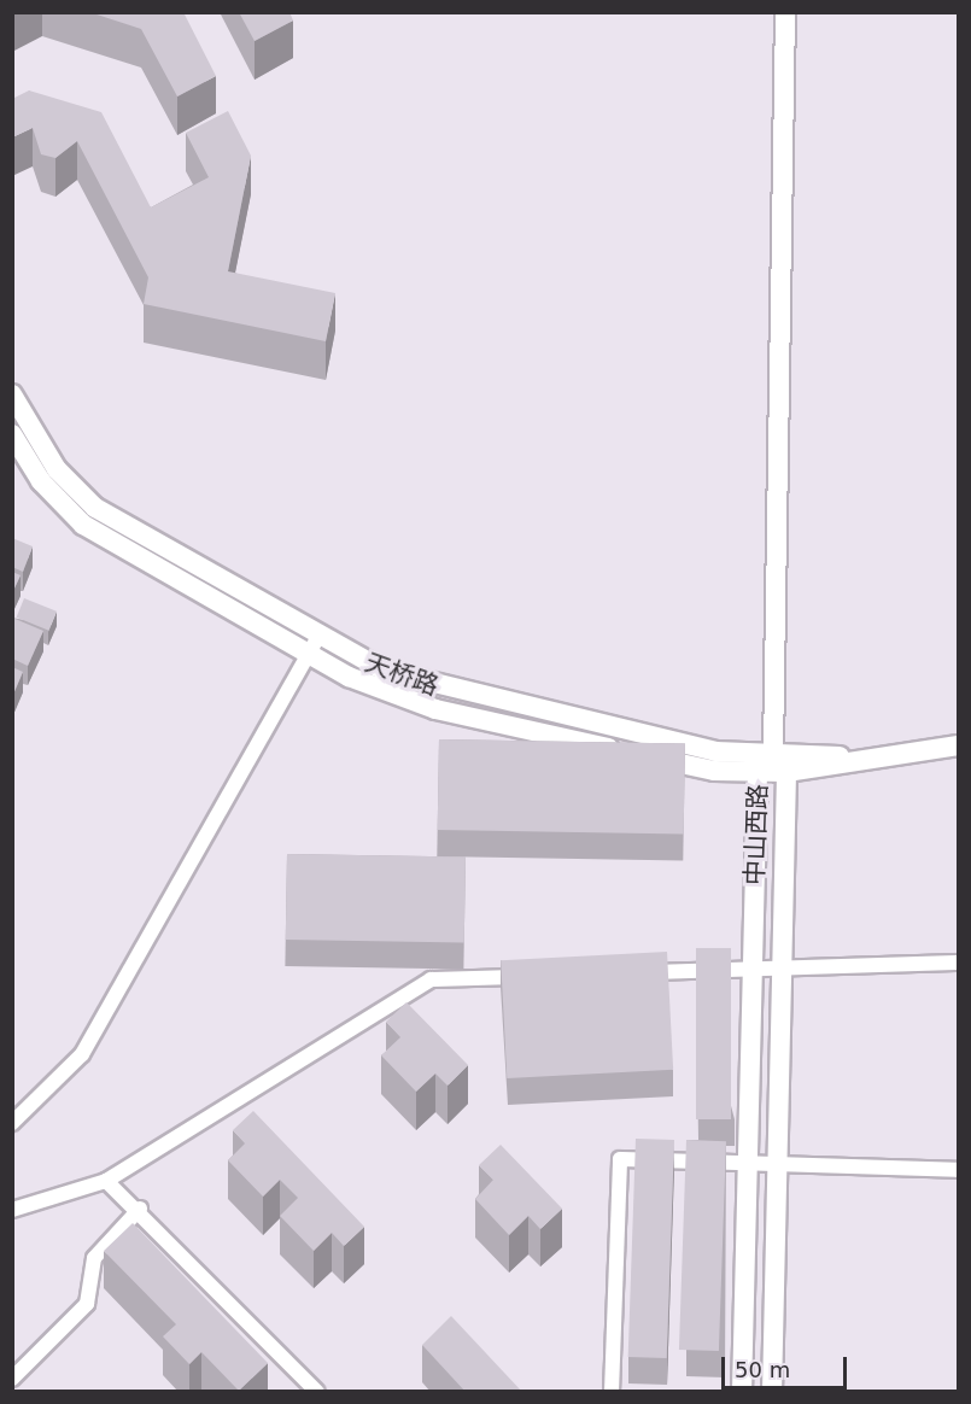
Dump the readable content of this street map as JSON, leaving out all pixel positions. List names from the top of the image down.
{
  "streets": {
    "main road": ["天桥路", "中山西路"]
  },
  "crossings": [
    ["天桥路", "中山西路"]
  ],
  "scale_bar": "50 m"
}
